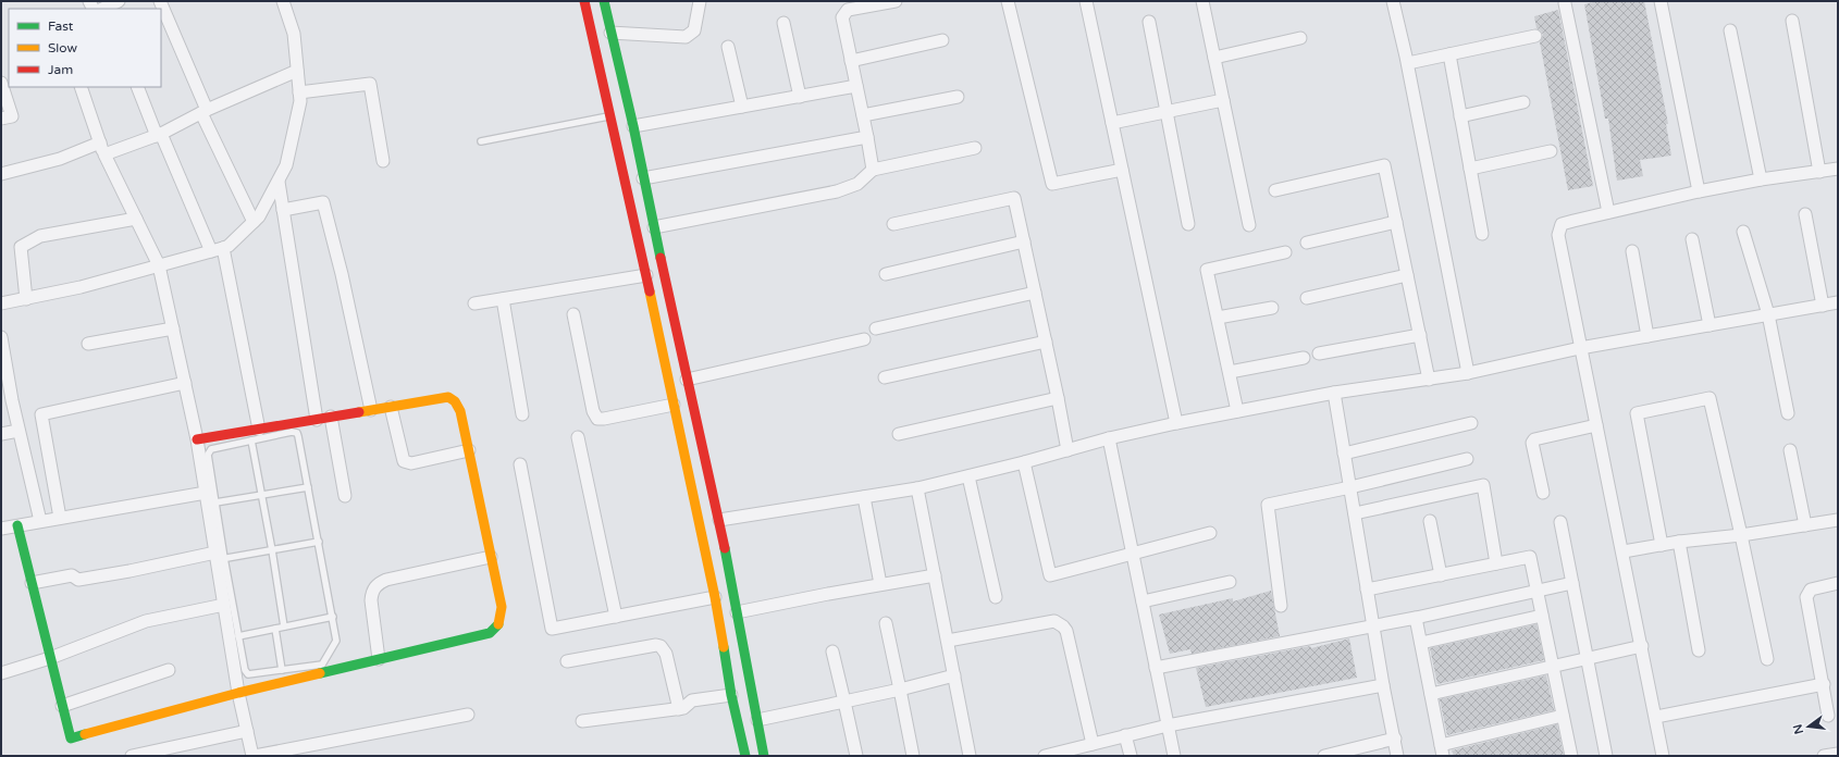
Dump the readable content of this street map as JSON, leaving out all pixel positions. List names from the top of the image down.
{
  "legend": ["Fast", "Slow", "Jam"],
  "north": "left"
}
